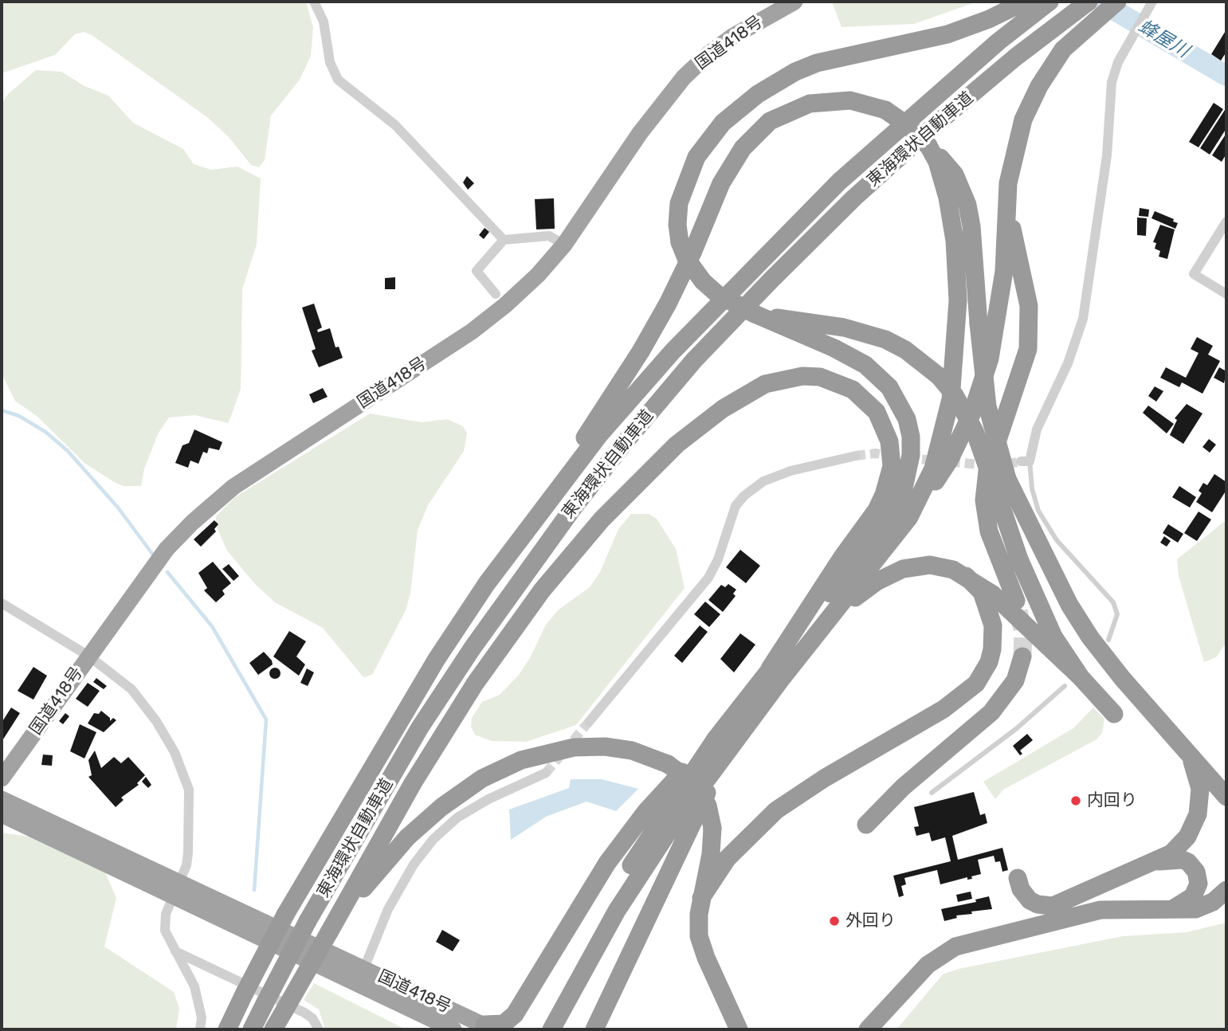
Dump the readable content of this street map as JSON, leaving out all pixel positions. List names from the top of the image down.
{
  "streets": {
    "highway": ["国道418号", "東海環状自動車道"]
  },
  "water": ["蜂屋川"],
  "places": ["内回り", "外回り"]
}
